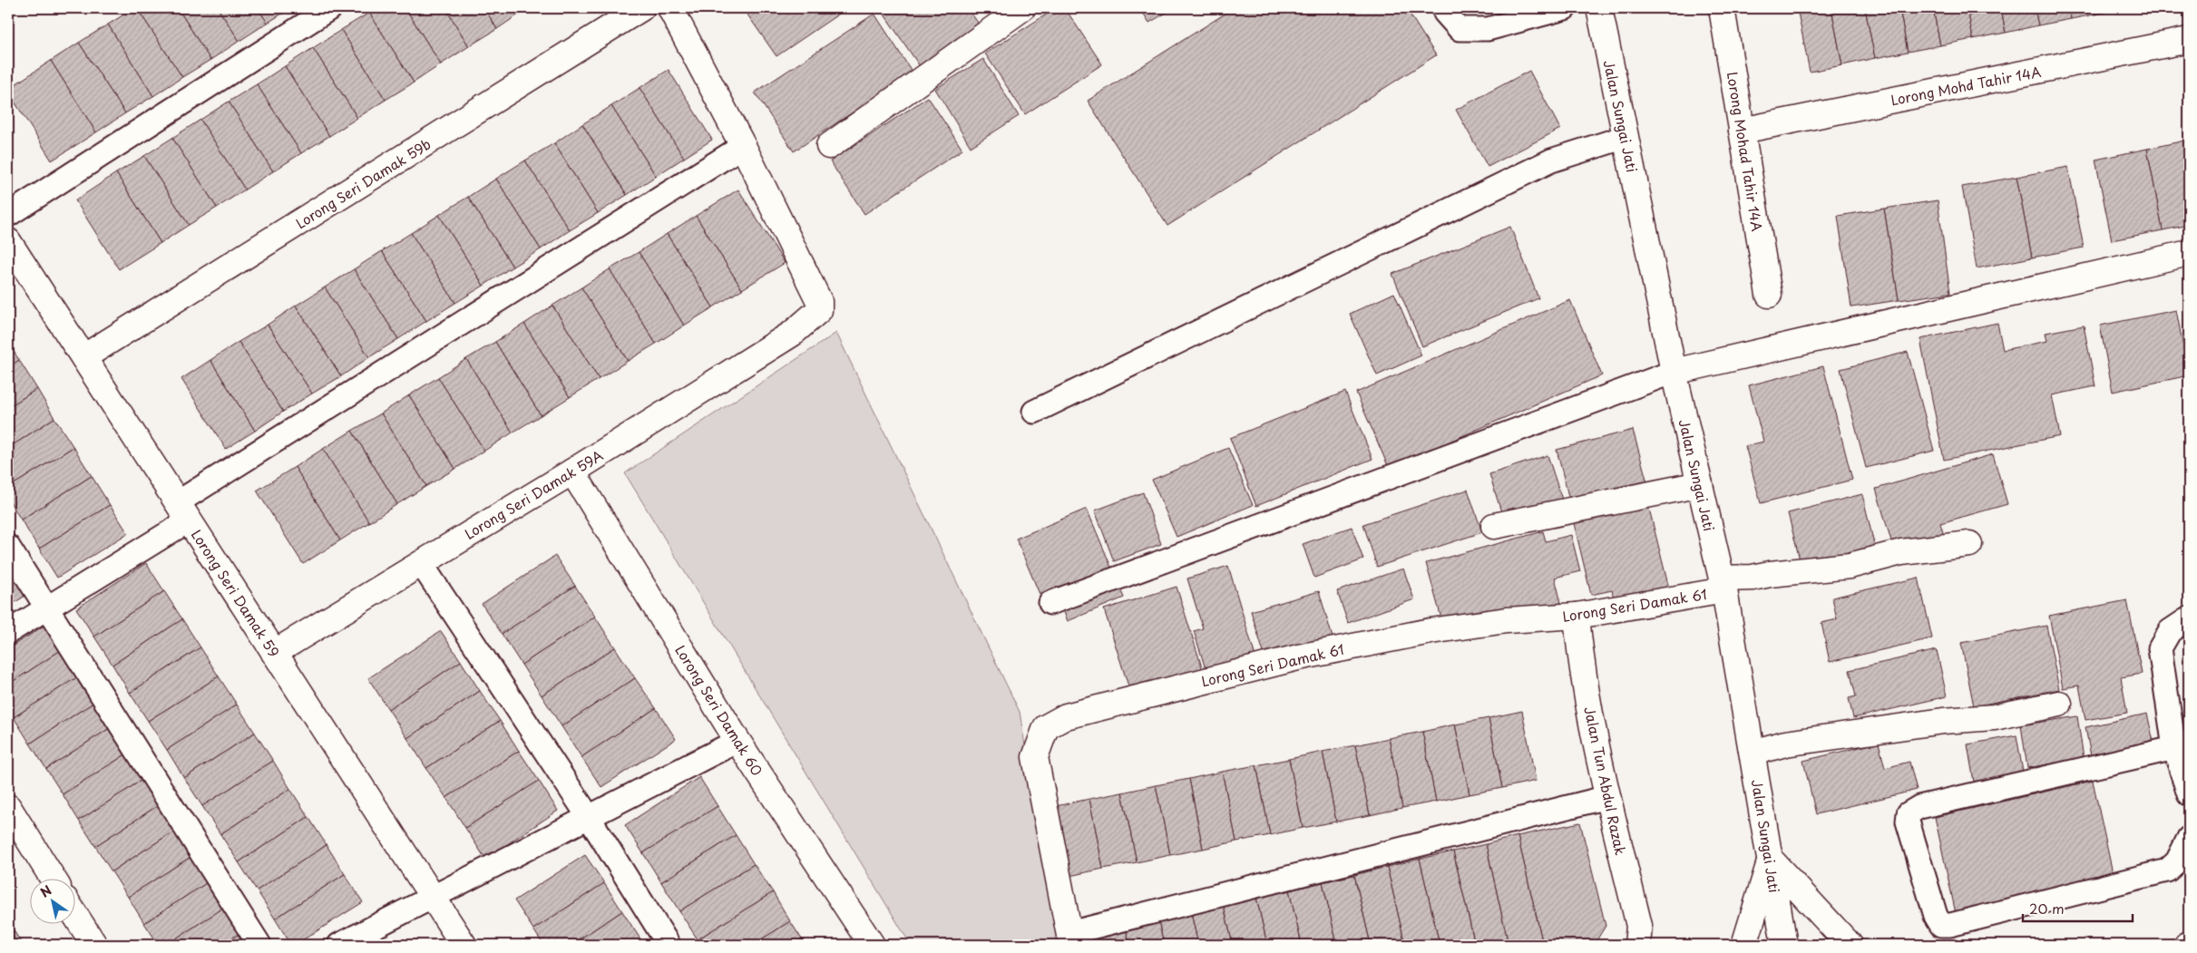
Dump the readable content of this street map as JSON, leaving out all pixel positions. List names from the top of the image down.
{
  "streets": {
    "street": [
      "Lorong Mohd Tahir 14A",
      "Jalan Sungai Jati",
      "Lorong Mohad Tahir 14A",
      "Lorong Seri Damak 59b",
      "Lorong Seri Damak 59A",
      "Lorong Seri Damak 59",
      "Lorong Seri Damak 61",
      "Lorong Seri Damak 60",
      "Jalan Tun Abdul Razak"
    ]
  },
  "crossings": [
    ["Lorong Mohd Tahir 14A", "Lorong Mohad Tahir 14A"],
    ["Jalan Sungai Jati", "Lorong Seri Damak 61"],
    ["Lorong Seri Damak 59b", "Lorong Seri Damak 59"],
    ["Lorong Seri Damak 59A", "Lorong Seri Damak 59"],
    ["Lorong Seri Damak 59A", "Lorong Seri Damak 60"],
    ["Lorong Seri Damak 61", "Jalan Tun Abdul Razak"]
  ],
  "scale_bar": "20 m",
  "north": "top left"
}
